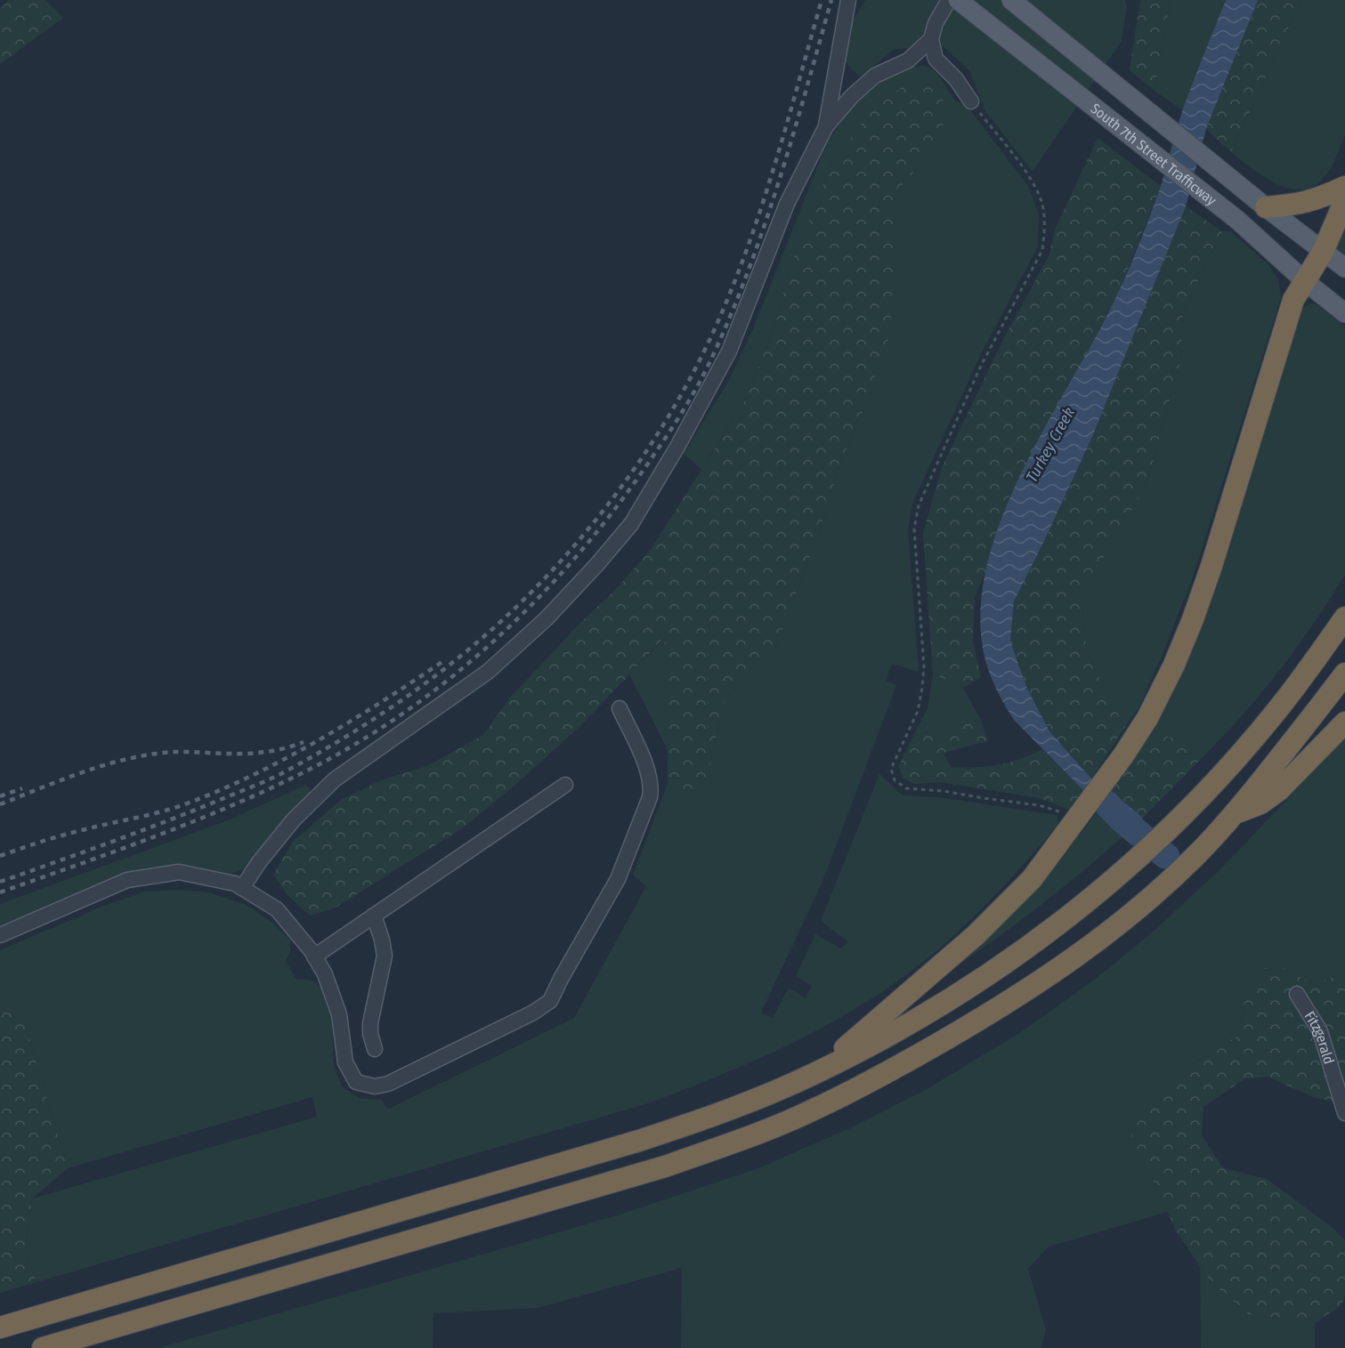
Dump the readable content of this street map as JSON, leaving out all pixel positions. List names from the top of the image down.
{
  "streets": {
    "main road": ["South 7th Street Trafficway"],
    "street": ["Fitzgerald"]
  },
  "water": ["Turkey Creek"]
}
